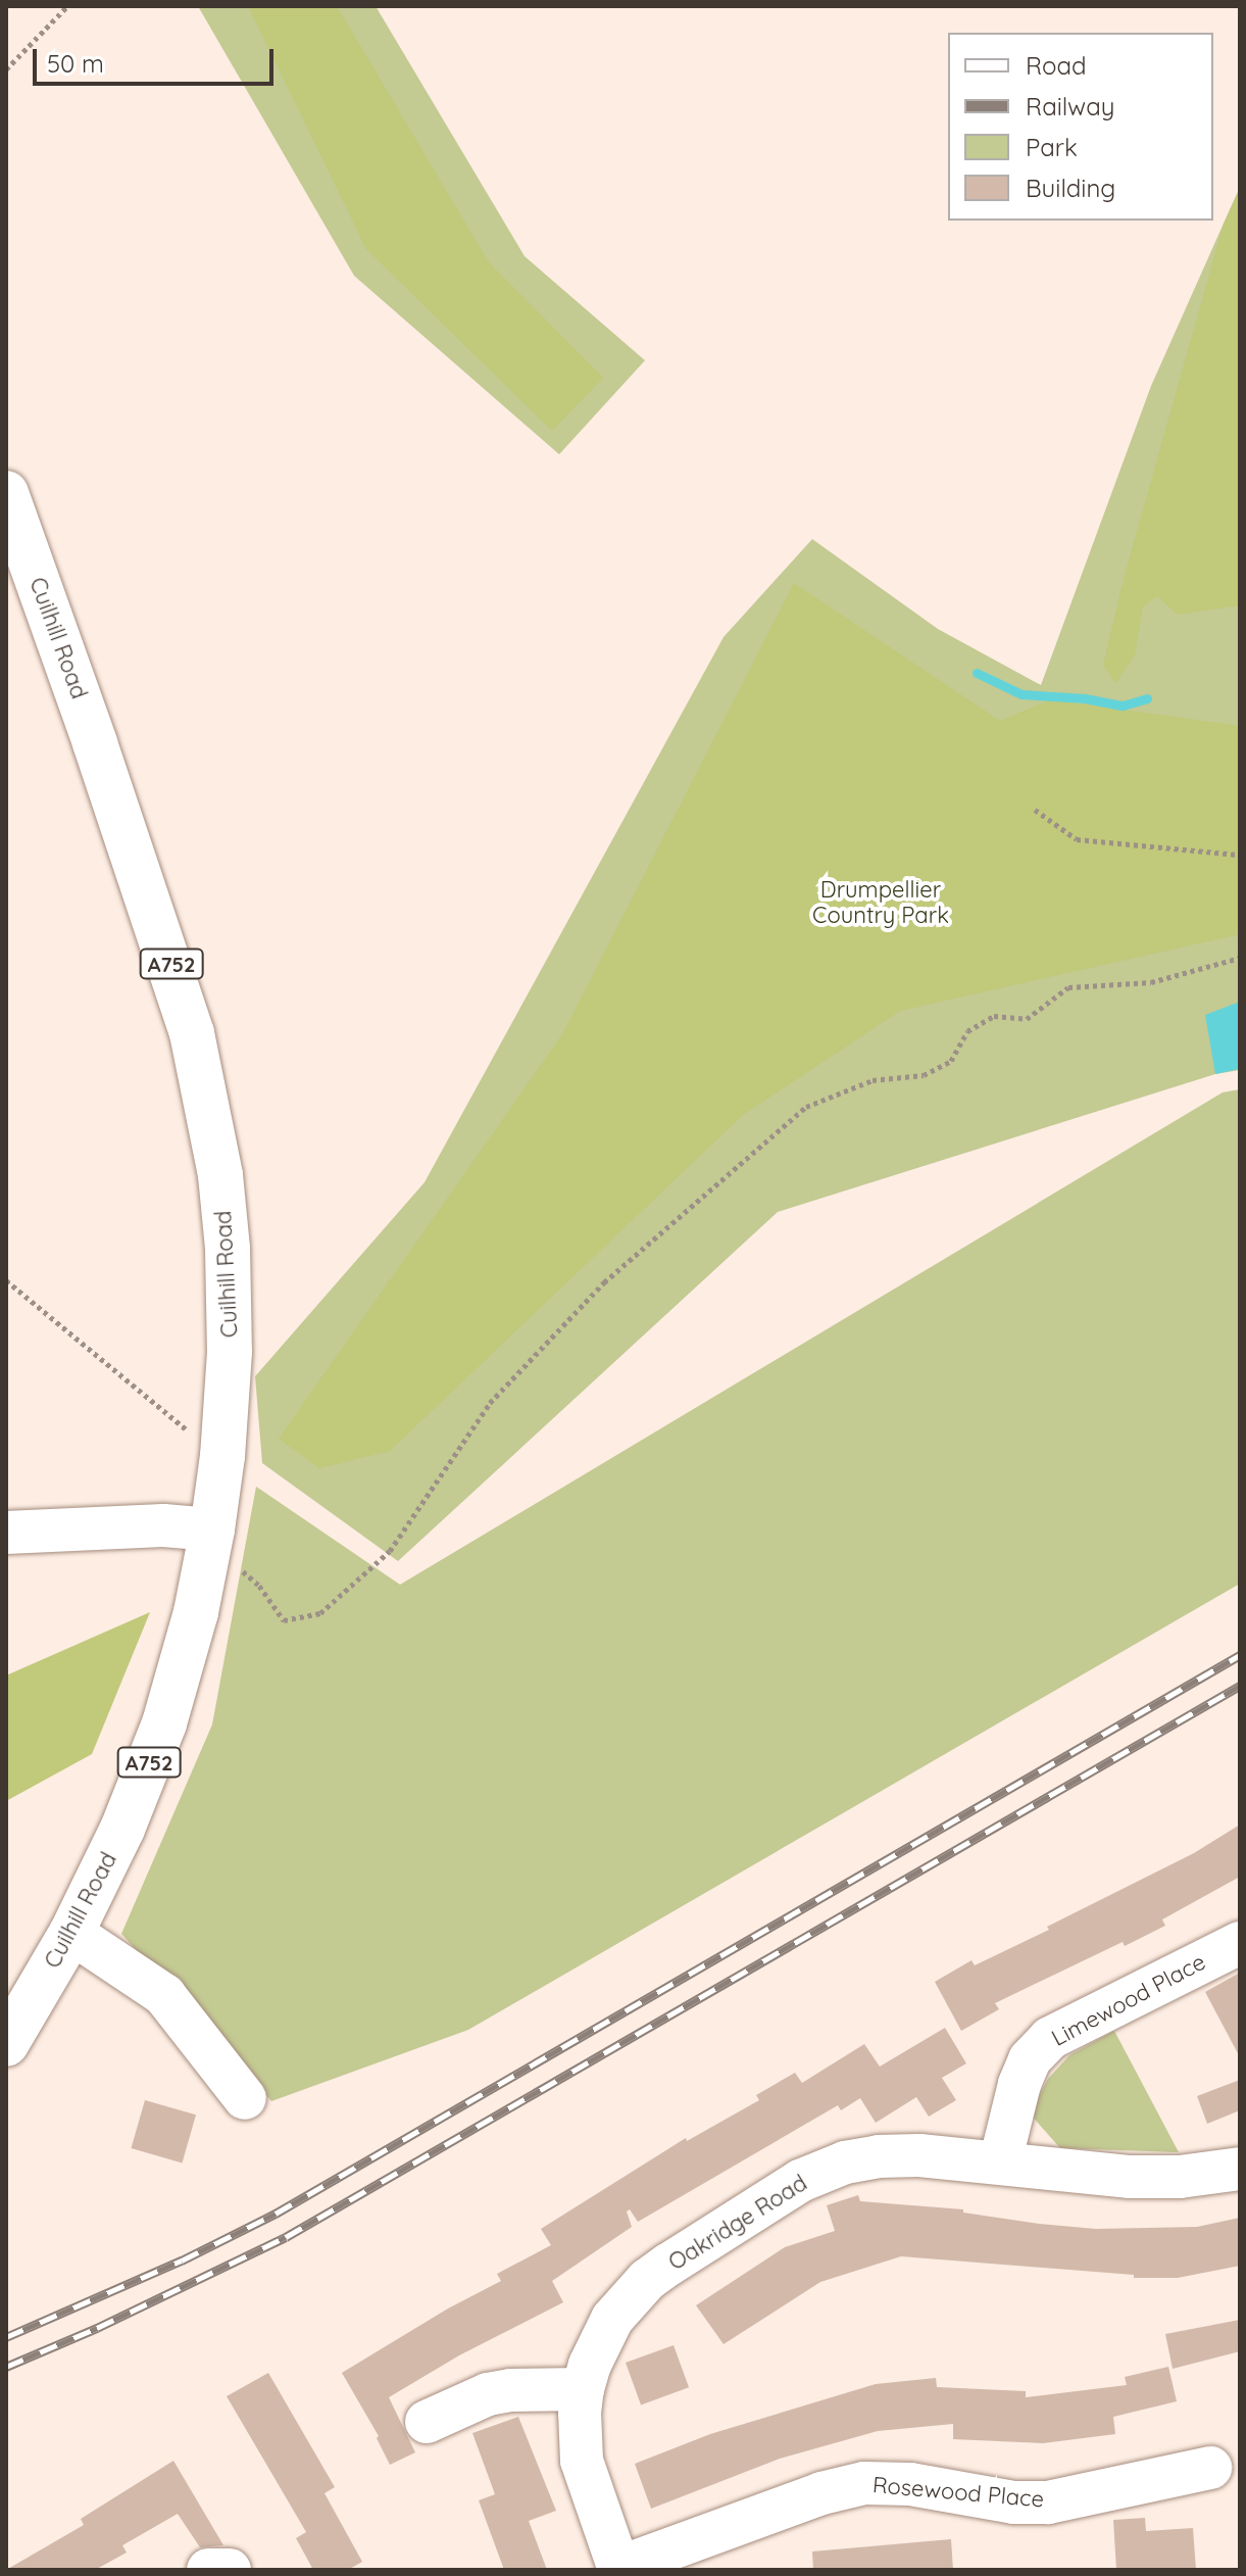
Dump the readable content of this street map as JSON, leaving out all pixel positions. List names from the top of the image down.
{
  "streets": {
    "main road": ["Cuilhill Road", "A752"],
    "street": ["Limewood Place", "Oakridge Road", "Rosewood Place"]
  },
  "crossings": [
    ["Limewood Place", "Oakridge Road"],
    ["Oakridge Road", "Rosewood Place"]
  ],
  "parks": ["Drumpellier Country Park"],
  "legend": [
    "Road",
    "Railway",
    "Park",
    "Building"
  ],
  "scale_bar": "50 m"
}
